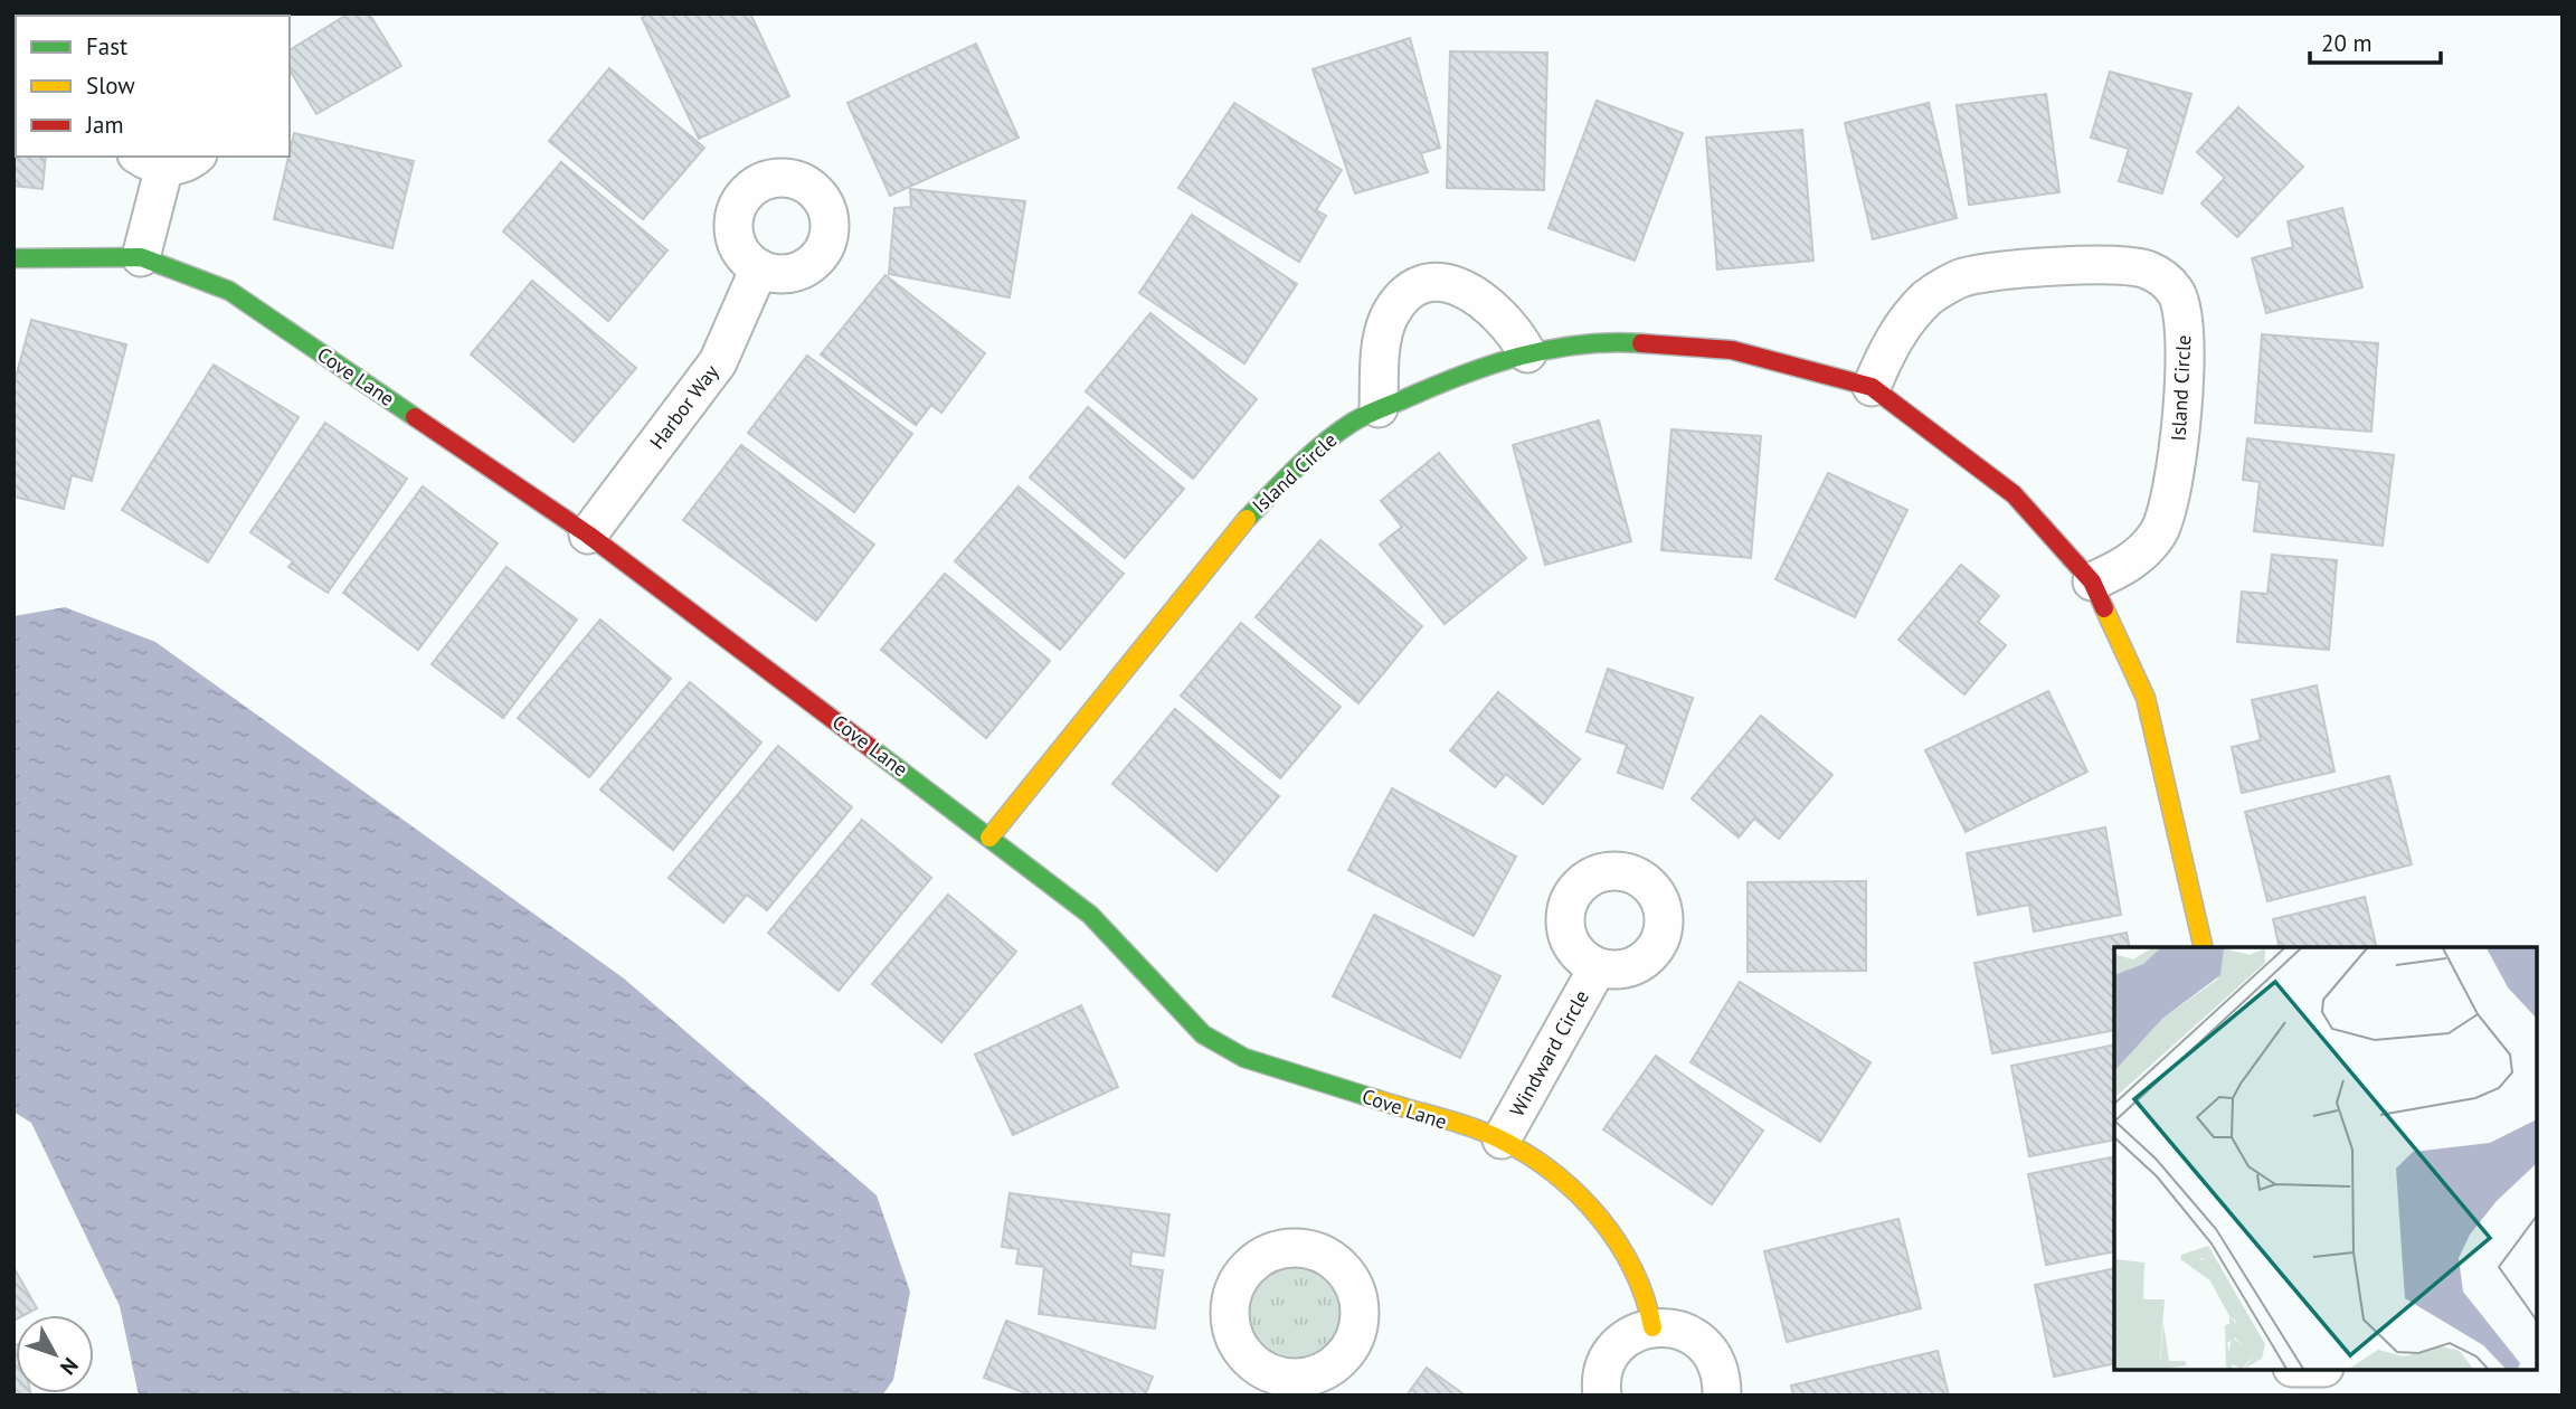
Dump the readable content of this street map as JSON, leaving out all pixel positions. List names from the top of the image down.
{
  "streets": {
    "street": [
      "Cove Lane",
      "Island Circle",
      "Harbor Way",
      "Windward Circle"
    ]
  },
  "crossings": [
    ["Cove Lane", "Island Circle"],
    ["Cove Lane", "Harbor Way"],
    ["Cove Lane", "Windward Circle"]
  ],
  "legend": ["Fast", "Slow", "Jam"],
  "scale_bar": "20 m",
  "north": "bottom right"
}
